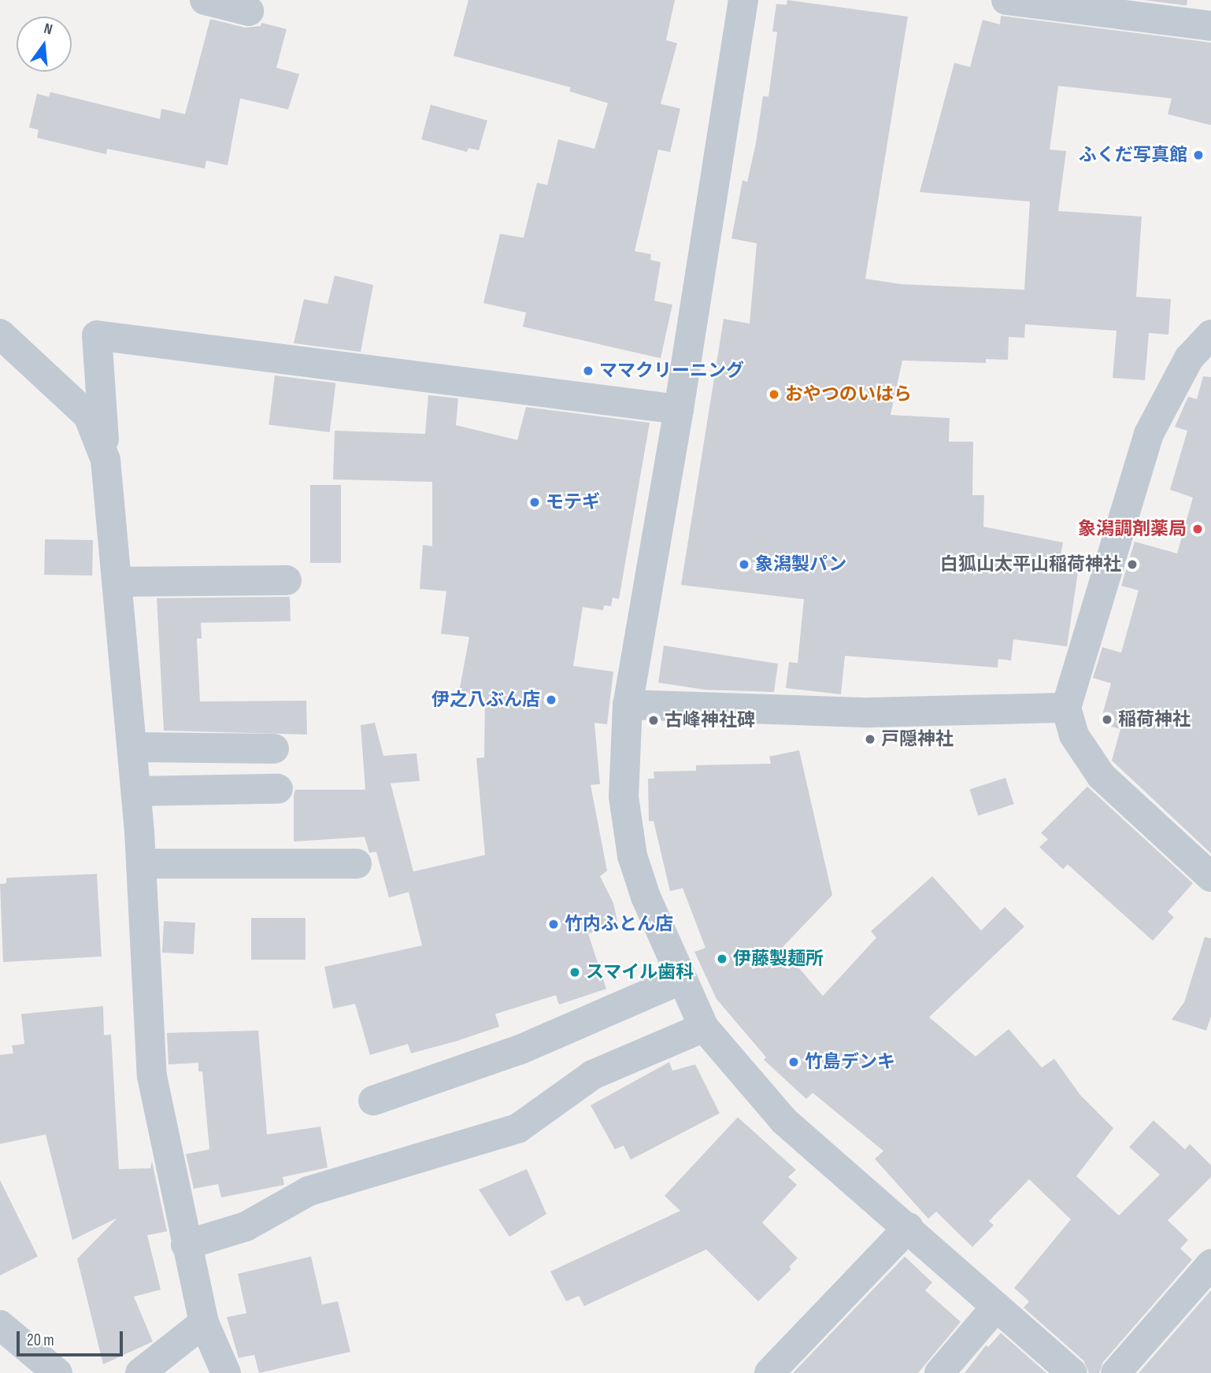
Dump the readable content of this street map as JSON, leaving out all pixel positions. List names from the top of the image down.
{
  "places": [
    "ふくだ写真館",
    "ママクリーニング",
    "おやつのいはら",
    "モテギ",
    "象潟調剤薬局",
    "象潟製パン",
    "白狐山太平山稲荷神社",
    "伊之八ぶん店",
    "稲荷神社",
    "古峰神社碑",
    "戸隠神社",
    "竹内ふとん店",
    "伊藤製麺所",
    "スマイル歯科",
    "竹島デンキ"
  ],
  "scale_bar": "20 m",
  "north": "top"
}
